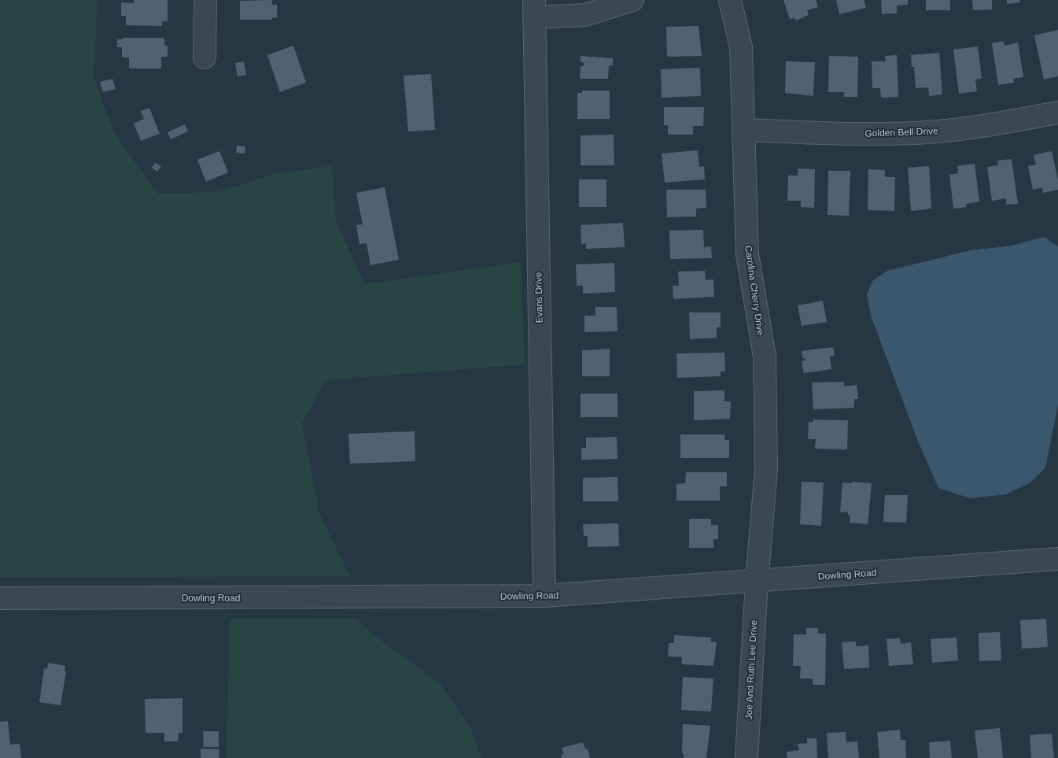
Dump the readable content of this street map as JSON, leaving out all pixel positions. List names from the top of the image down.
{
  "streets": {
    "street": [
      "Golden Bell Drive",
      "Carolina Cherry Drive",
      "Evans Drive",
      "Dowling Road",
      "Joe And Ruth Lee Drive"
    ]
  },
  "crossings": [
    ["Golden Bell Drive", "Carolina Cherry Drive"],
    ["Carolina Cherry Drive", "Dowling Road"],
    ["Carolina Cherry Drive", "Joe And Ruth Lee Drive"],
    ["Evans Drive", "Dowling Road"],
    ["Dowling Road", "Joe And Ruth Lee Drive"]
  ]
}
